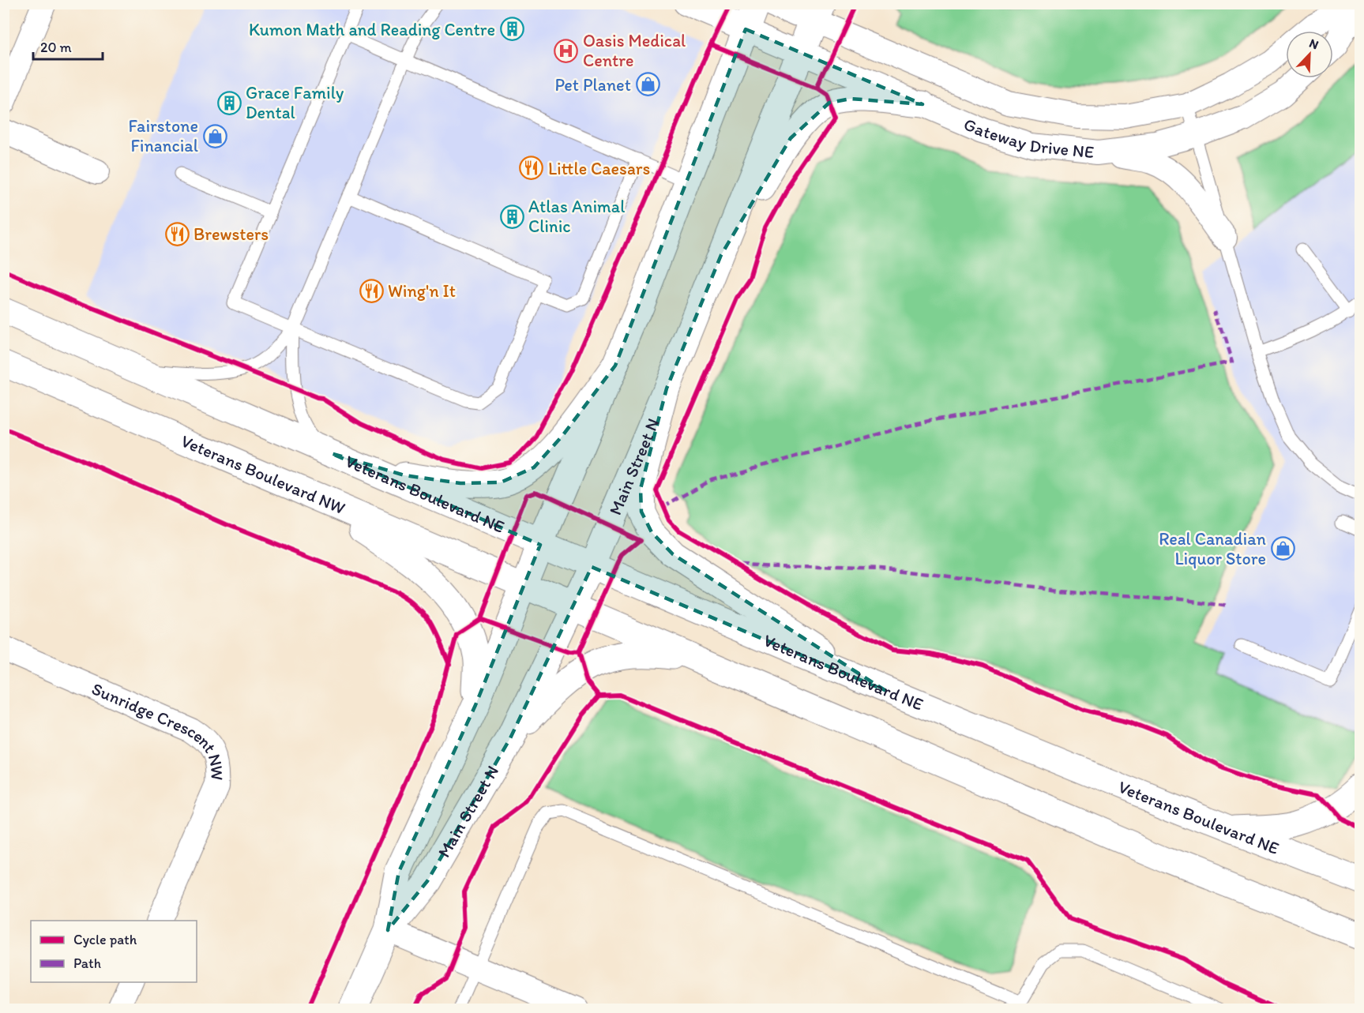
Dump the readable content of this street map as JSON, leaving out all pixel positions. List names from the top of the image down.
{
  "streets": {
    "main road": ["Main Street N", "Veterans Boulevard NW", "Veterans Boulevard NE"],
    "street": ["Gateway Drive NE", "Sunridge Crescent NW"]
  },
  "crossings": [
    ["Gateway Drive NE", "Main Street N"],
    ["Main Street N", "Veterans Boulevard NW"],
    ["Main Street N", "Veterans Boulevard NE"]
  ],
  "places": {
    "building": ["Kumon Math and Reading Centre", "Grace Family Dental", "Atlas Animal Clinic"],
    "hospital": ["Oasis Medical Centre"],
    "shop": ["Pet Planet", "Fairstone Financial", "Real Canadian Liquor Store"],
    "restaurant": ["Little Caesars", "Brewsters", "Wing'n It"]
  },
  "legend": ["Cycle path", "Path"],
  "scale_bar": "20 m",
  "north": "top right"
}
